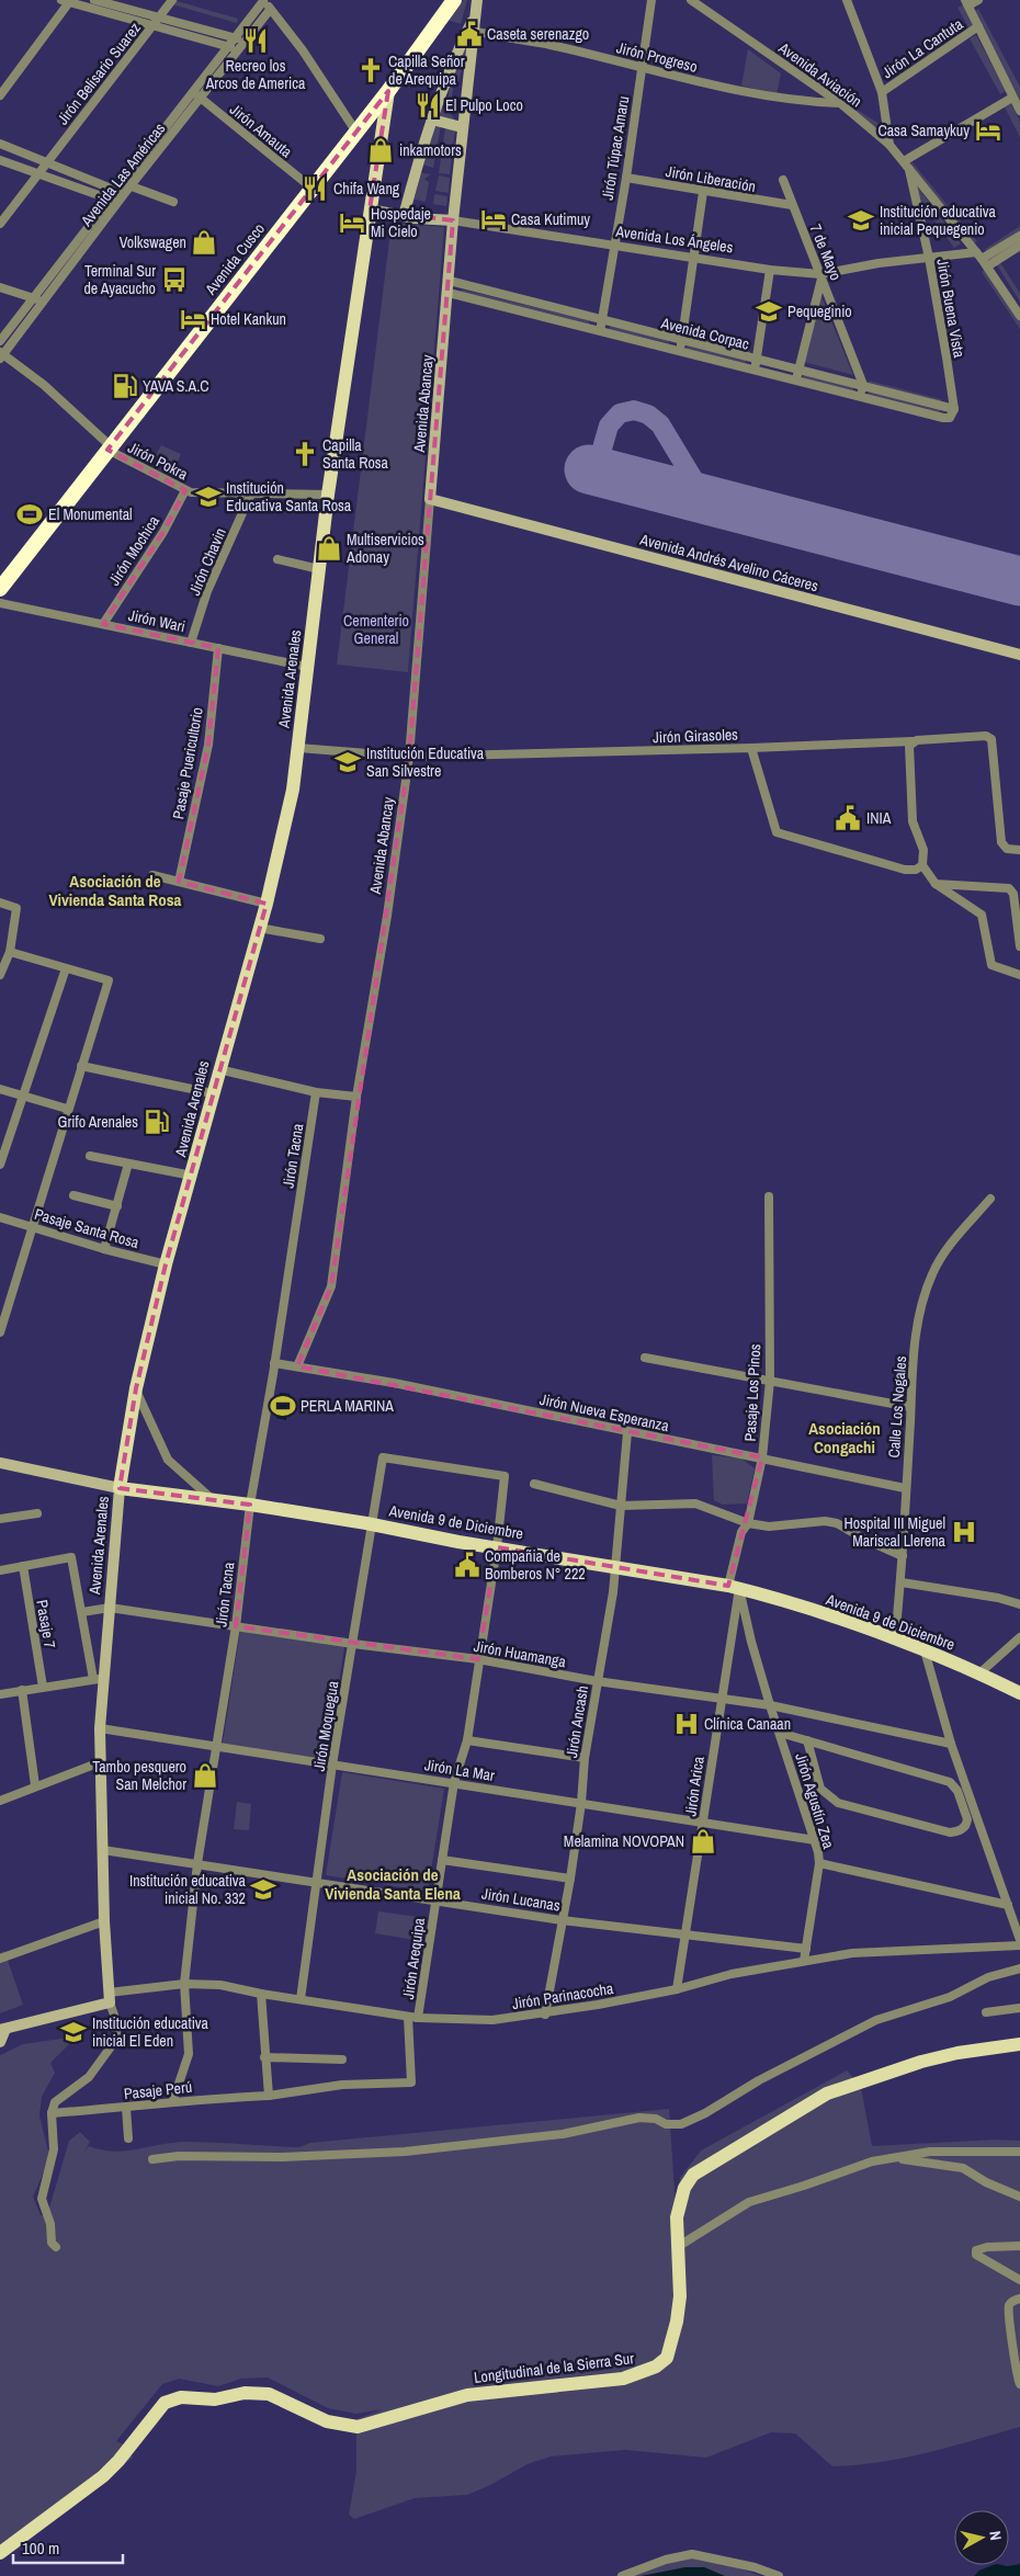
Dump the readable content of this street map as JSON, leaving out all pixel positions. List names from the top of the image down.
{
  "streets": {
    "highway": ["Avenida Cusco"],
    "main road": ["Avenida Arenales", "Avenida 9 de Diciembre", "Longitudinal de la Sierra Sur"],
    "street": [
      "Jirón La Cantuta",
      "Jirón Progreso",
      "Jirón Belisario Suarez",
      "Avenida Aviación",
      "Jirón Amauta",
      "Jirón Túpac Amaru",
      "Avenida Las Américas",
      "Jirón Liberación",
      "Avenida Los Ángeles",
      "7 de Mayo",
      "Jirón Buena Vista",
      "Avenida Corpac",
      "Avenida Abancay",
      "Jirón Pokra",
      "Jirón Mochica",
      "Jirón Chavin",
      "Avenida Andrés Avelino Cáceres",
      "Jirón Wari",
      "Jirón Girasoles",
      "Pasaje Puericultorio",
      "Jirón Tacna",
      "Pasaje Santa Rosa",
      "Pasaje Los Pinos",
      "Calle Los Nogales",
      "Jirón Nueva Esperanza",
      "Pasaje 7",
      "Jirón Huamanga",
      "Jirón Ancash",
      "Jirón Moquegua",
      "Jirón La Mar",
      "Jirón Arica",
      "Jirón Agustín Zea",
      "Jirón Lucanas",
      "Jirón Arequipa",
      "Jirón Parinacocha",
      "Pasaje Perú"
    ]
  },
  "crossings": [
    ["Jirón Progreso", "Avenida Aviación"],
    ["Jirón Progreso", "Jirón Túpac Amaru"],
    ["Jirón Progreso", "Avenida Abancay"],
    ["Avenida Aviación", "Avenida Los Ángeles"],
    ["Avenida Aviación", "Jirón Buena Vista"],
    ["Jirón Amauta", "Avenida Las Américas"],
    ["Jirón Amauta", "Avenida Cusco"],
    ["Jirón Túpac Amaru", "Jirón Liberación"],
    ["Jirón Túpac Amaru", "Avenida Los Ángeles"],
    ["Jirón Túpac Amaru", "Avenida Corpac"],
    ["Avenida Las Américas", "Jirón Pokra"],
    ["Jirón Liberación", "7 de Mayo"],
    ["Avenida Los Ángeles", "7 de Mayo"],
    ["Avenida Los Ángeles", "Jirón Buena Vista"],
    ["Avenida Los Ángeles", "Avenida Abancay"],
    ["Avenida Los Ángeles", "Avenida Arenales"],
    ["7 de Mayo", "Avenida Corpac"],
    ["Avenida Cusco", "Jirón Pokra"],
    ["Avenida Cusco", "Avenida Arenales"],
    ["Jirón Buena Vista", "Avenida Corpac"],
    ["Avenida Corpac", "Avenida Abancay"],
    ["Avenida Abancay", "Avenida Andrés Avelino Cáceres"],
    ["Avenida Abancay", "Jirón Girasoles"],
    ["Avenida Abancay", "Jirón Nueva Esperanza"],
    ["Jirón Pokra", "Jirón Mochica"],
    ["Jirón Pokra", "Jirón Chavin"],
    ["Jirón Pokra", "Avenida Arenales"],
    ["Jirón Mochica", "Jirón Wari"],
    ["Jirón Chavin", "Jirón Wari"],
    ["Jirón Wari", "Avenida Arenales"],
    ["Jirón Wari", "Pasaje Puericultorio"],
    ["Avenida Arenales", "Jirón Girasoles"],
    ["Avenida Arenales", "Pasaje Santa Rosa"],
    ["Avenida Arenales", "Avenida 9 de Diciembre"],
    ["Avenida Arenales", "Jirón Huamanga"],
    ["Avenida Arenales", "Jirón La Mar"],
    ["Avenida Arenales", "Jirón Lucanas"],
    ["Avenida Arenales", "Jirón Parinacocha"],
    ["Avenida Arenales", "Pasaje Perú"],
    ["Jirón Tacna", "Jirón Nueva Esperanza"],
    ["Jirón Tacna", "Avenida 9 de Diciembre"],
    ["Jirón Tacna", "Jirón Huamanga"],
    ["Jirón Tacna", "Jirón La Mar"],
    ["Jirón Tacna", "Jirón Lucanas"],
    ["Jirón Tacna", "Jirón Parinacocha"],
    ["Jirón Tacna", "Pasaje Perú"],
    ["Pasaje Los Pinos", "Jirón Nueva Esperanza"],
    ["Pasaje Los Pinos", "Avenida 9 de Diciembre"],
    ["Pasaje Los Pinos", "Jirón Arica"],
    ["Pasaje Los Pinos", "Jirón Agustín Zea"],
    ["Calle Los Nogales", "Jirón Nueva Esperanza"],
    ["Calle Los Nogales", "Avenida 9 de Diciembre"],
    ["Jirón Nueva Esperanza", "Jirón Ancash"],
    ["Avenida 9 de Diciembre", "Jirón Ancash"],
    ["Avenida 9 de Diciembre", "Jirón Moquegua"],
    ["Avenida 9 de Diciembre", "Jirón Arica"],
    ["Avenida 9 de Diciembre", "Jirón Agustín Zea"],
    ["Avenida 9 de Diciembre", "Jirón Arequipa"],
    ["Jirón Huamanga", "Jirón Ancash"],
    ["Jirón Huamanga", "Jirón Moquegua"],
    ["Jirón Huamanga", "Jirón Arica"],
    ["Jirón Huamanga", "Jirón Agustín Zea"],
    ["Jirón Huamanga", "Jirón Arequipa"],
    ["Jirón Ancash", "Jirón La Mar"],
    ["Jirón Ancash", "Jirón Lucanas"],
    ["Jirón Ancash", "Jirón Parinacocha"],
    ["Jirón Moquegua", "Jirón La Mar"],
    ["Jirón Moquegua", "Jirón Lucanas"],
    ["Jirón Moquegua", "Jirón Arequipa"],
    ["Jirón Moquegua", "Jirón Parinacocha"],
    ["Jirón La Mar", "Jirón Arica"],
    ["Jirón La Mar", "Jirón Agustín Zea"],
    ["Jirón La Mar", "Jirón Arequipa"],
    ["Jirón Arica", "Jirón Agustín Zea"],
    ["Jirón Arica", "Jirón Lucanas"],
    ["Jirón Arica", "Jirón Parinacocha"],
    ["Jirón Agustín Zea", "Jirón Lucanas"],
    ["Jirón Agustín Zea", "Jirón Parinacocha"],
    ["Jirón Lucanas", "Jirón Arequipa"],
    ["Jirón Arequipa", "Jirón Parinacocha"],
    ["Jirón Parinacocha", "Pasaje Perú"]
  ],
  "districts": ["Asociación de Vivienda Santa Rosa", "Asociación Congachi", "Asociación de Vivienda Santa Elena"],
  "parks": ["Cementerio General"],
  "places": {
    "public building": ["Caseta serenazgo", "INIA", "Compañia de Bomberos N° 222"],
    "restaurant": ["Recreo los Arcos de America", "El Pulpo Loco", "Chifa Wang"],
    "church": ["Capilla Señor de Arequipa", "Capilla Santa Rosa"],
    "hotel": [
      "Casa Samaykuy",
      "Casa Kutimuy",
      "Hospedaje Mi Cielo",
      "Hotel Kankun"
    ],
    "shop": [
      "inkamotors",
      "Volkswagen",
      "Multiservicios Adonay",
      "Tambo pesquero San Melchor",
      "Melamina NOVOPAN"
    ],
    "school or university": [
      "Institución educativa inicial Pequegenio",
      "Pequeginio",
      "Institución Educativa Santa Rosa",
      "Institución Educativa San Silvestre",
      "Institución educativa inicial No. 332",
      "Institución educativa inicial El Eden"
    ],
    "bus stop": ["Terminal Sur de Ayacucho"],
    "fuel station": ["YAVA S.A.C", "Grifo Arenales"],
    "sports": ["El Monumental", "PERLA MARINA"],
    "hospital": ["Hospital III Miguel Mariscal Llerena", "Clínica Canaan"]
  },
  "scale_bar": "100 m",
  "north": "right"
}
